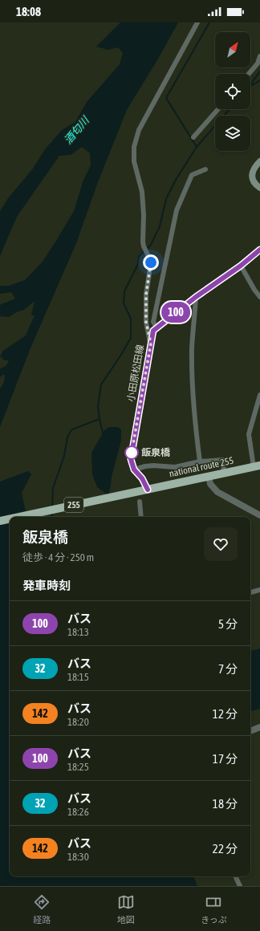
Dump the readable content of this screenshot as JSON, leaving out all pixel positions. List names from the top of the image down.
{
  "streets": {
    "highway": ["national route 255", "255"],
    "main road": ["小田原松田線"]
  },
  "crossings": [
    ["小田原松田線", "national route 255"],
    ["小田原松田線", "255"],
    ["national route 255", "255"]
  ],
  "water": ["酒匂川"],
  "places": ["飯泉橋"],
  "lines": ["bus line 100"],
  "north": "top right",
  "page": {
    "status": "18:08",
    "on_map": "100",
    "heading": [
      ["飯泉橋", "徒歩 · 4 分 · 250 m"],
      "発車時刻"
    ],
    "list": [
      {
        "mark": "100",
        "name": "バス",
        "note": "18:13",
        "value": "5 分"
      },
      {
        "mark": "32",
        "name": "バス",
        "note": "18:15",
        "value": "7 分"
      },
      {
        "mark": "142",
        "name": "バス",
        "note": "18:20",
        "value": "12 分"
      },
      {
        "mark": "100",
        "name": "バス",
        "note": "18:25",
        "value": "17 分"
      },
      {
        "mark": "32",
        "name": "バス",
        "note": "18:26",
        "value": "18 分"
      },
      {
        "mark": "142",
        "name": "バス",
        "note": "18:30",
        "value": "22 分"
      }
    ],
    "tabs": ["経路", "地図", "きっぷ"]
  }
}
